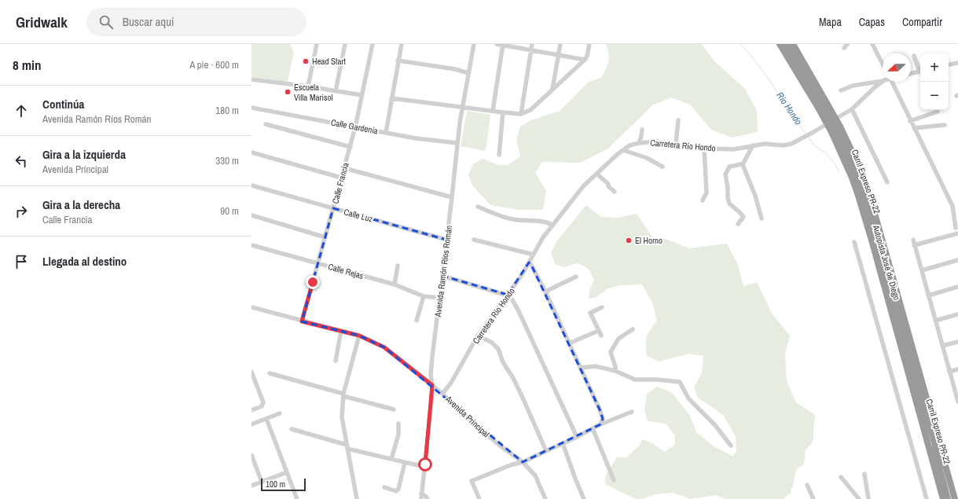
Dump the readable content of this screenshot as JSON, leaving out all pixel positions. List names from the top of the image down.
{
  "streets": {
    "highway": ["Carril Expreso PR-22", "Autopista José de Diego"],
    "street": [
      "Calle Gardenia",
      "Carretera Río Hondo",
      "Calle Francia",
      "Calle Luz",
      "Calle Rejas",
      "Avenida Ramón Ríos Román",
      "Avenida Principal"
    ]
  },
  "crossings": [
    ["Calle Gardenia", "Calle Francia"],
    ["Calle Gardenia", "Avenida Ramón Ríos Román"],
    ["Carretera Río Hondo", "Avenida Principal"],
    ["Carril Expreso PR-22", "Autopista José de Diego"],
    ["Calle Francia", "Calle Luz"],
    ["Calle Francia", "Calle Rejas"],
    ["Calle Francia", "Avenida Principal"],
    ["Calle Luz", "Avenida Ramón Ríos Román"],
    ["Calle Rejas", "Avenida Ramón Ríos Román"],
    ["Avenida Ramón Ríos Román", "Avenida Principal"]
  ],
  "water": ["Río Hondo"],
  "places": ["Head Start", "Escuela Villa Marisol", "El Horno"],
  "scale_bar": "100 m",
  "north": "left",
  "page": {
    "header": "Gridwalk",
    "search": "Buscar aquí",
    "nav": ["Mapa", "Capas", "Compartir"],
    "heading": ["8 min", "A pie · 600 m"],
    "map_buttons": ["+", "−"],
    "list": [
      ["Continúa", "Avenida Ramón Ríos Román", "180 m"],
      ["Gira a la izquierda", "Avenida Principal", "330 m"],
      ["Gira a la derecha", "Calle Francia", "90 m"],
      "Llegada al destino"
    ],
    "scale": "100 m"
  }
}
